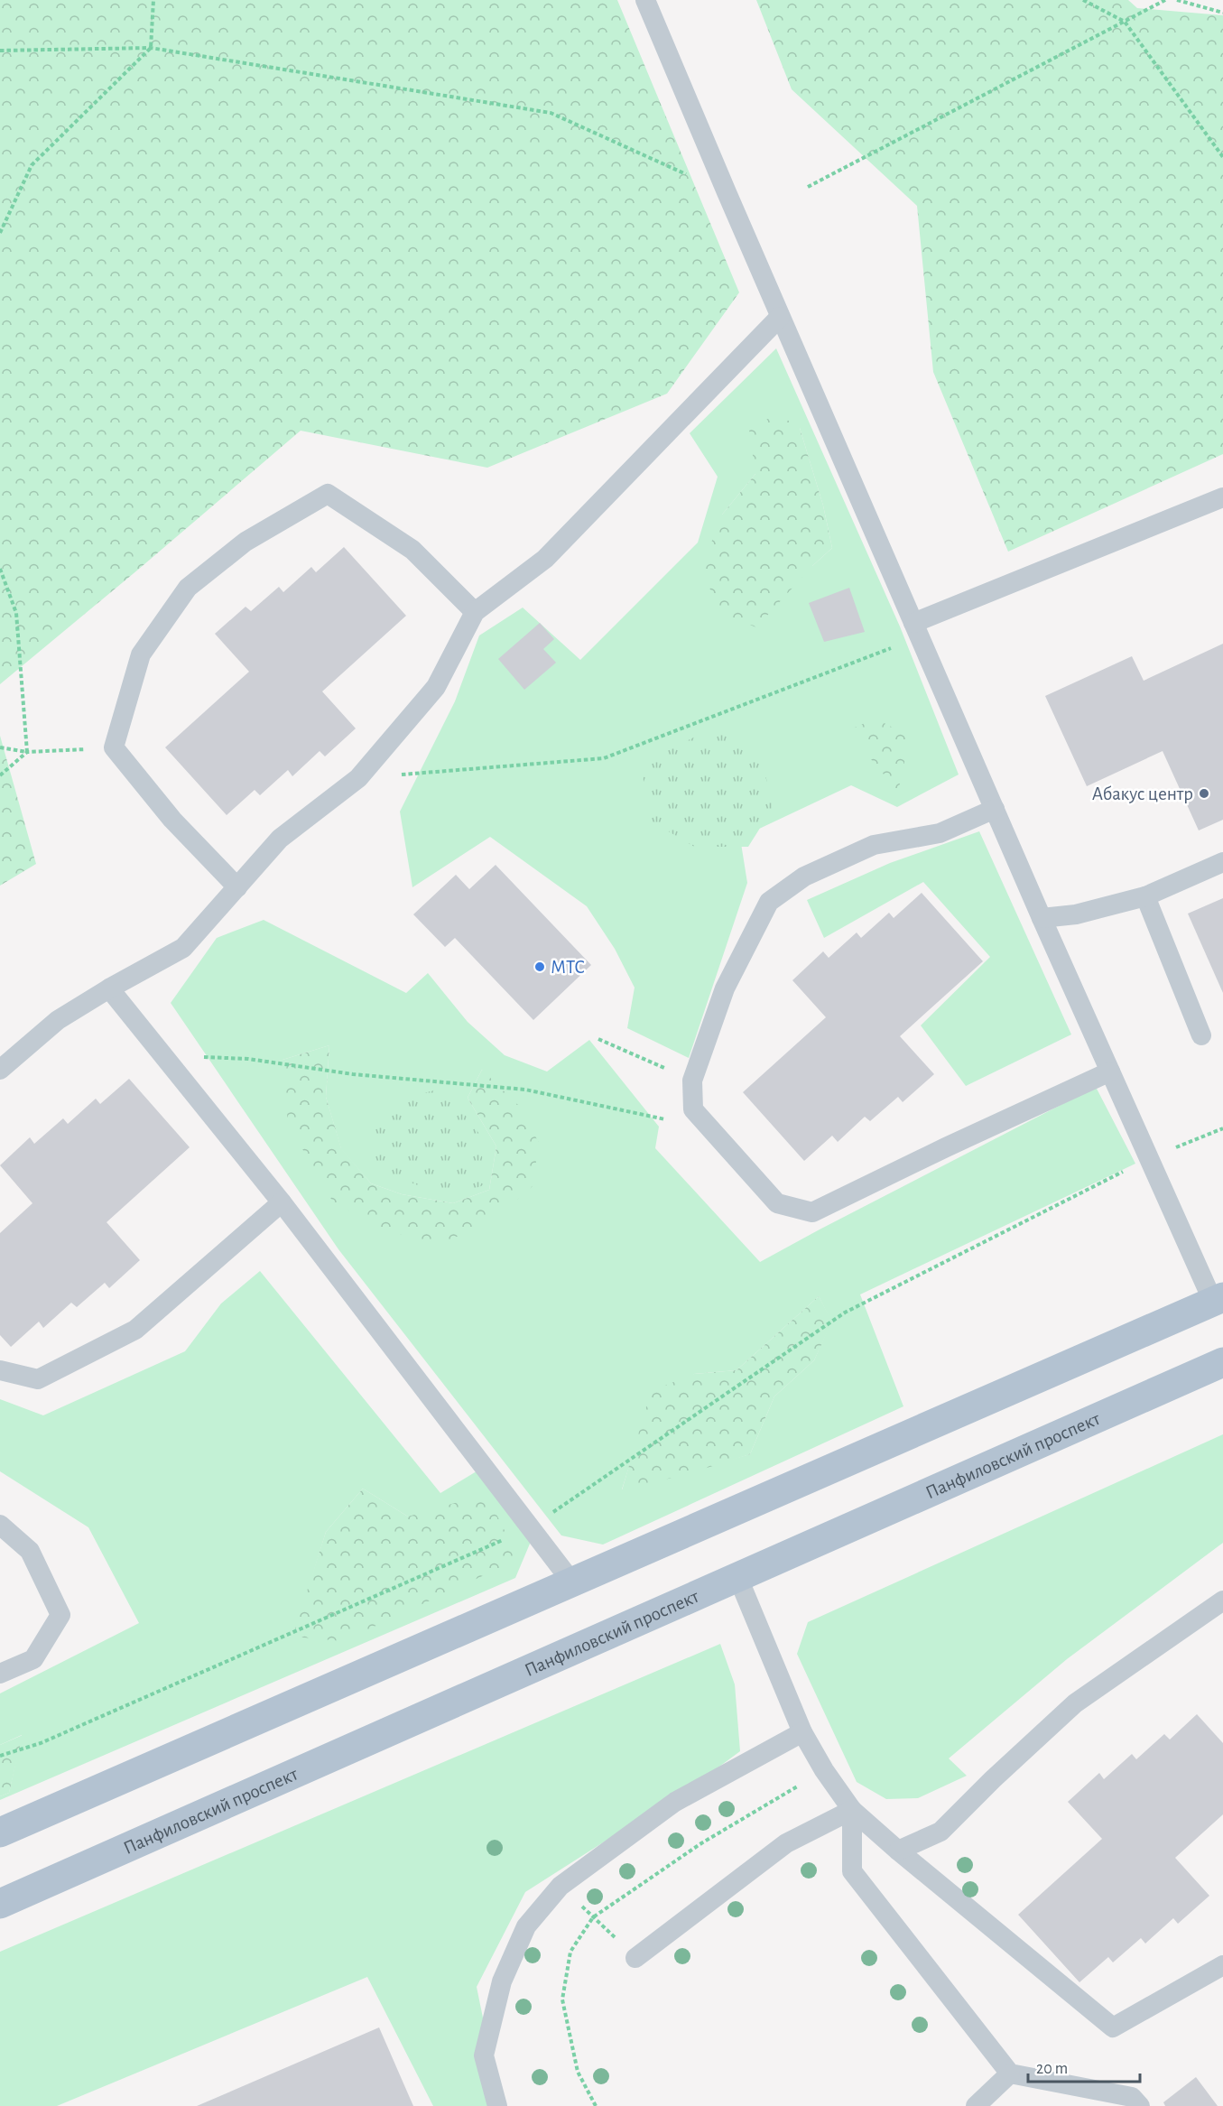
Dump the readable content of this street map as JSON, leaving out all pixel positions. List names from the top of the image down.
{
  "streets": {
    "main road": ["Панфиловский проспект"]
  },
  "places": ["Абакус центр", "МТС"],
  "scale_bar": "20 m"
}
